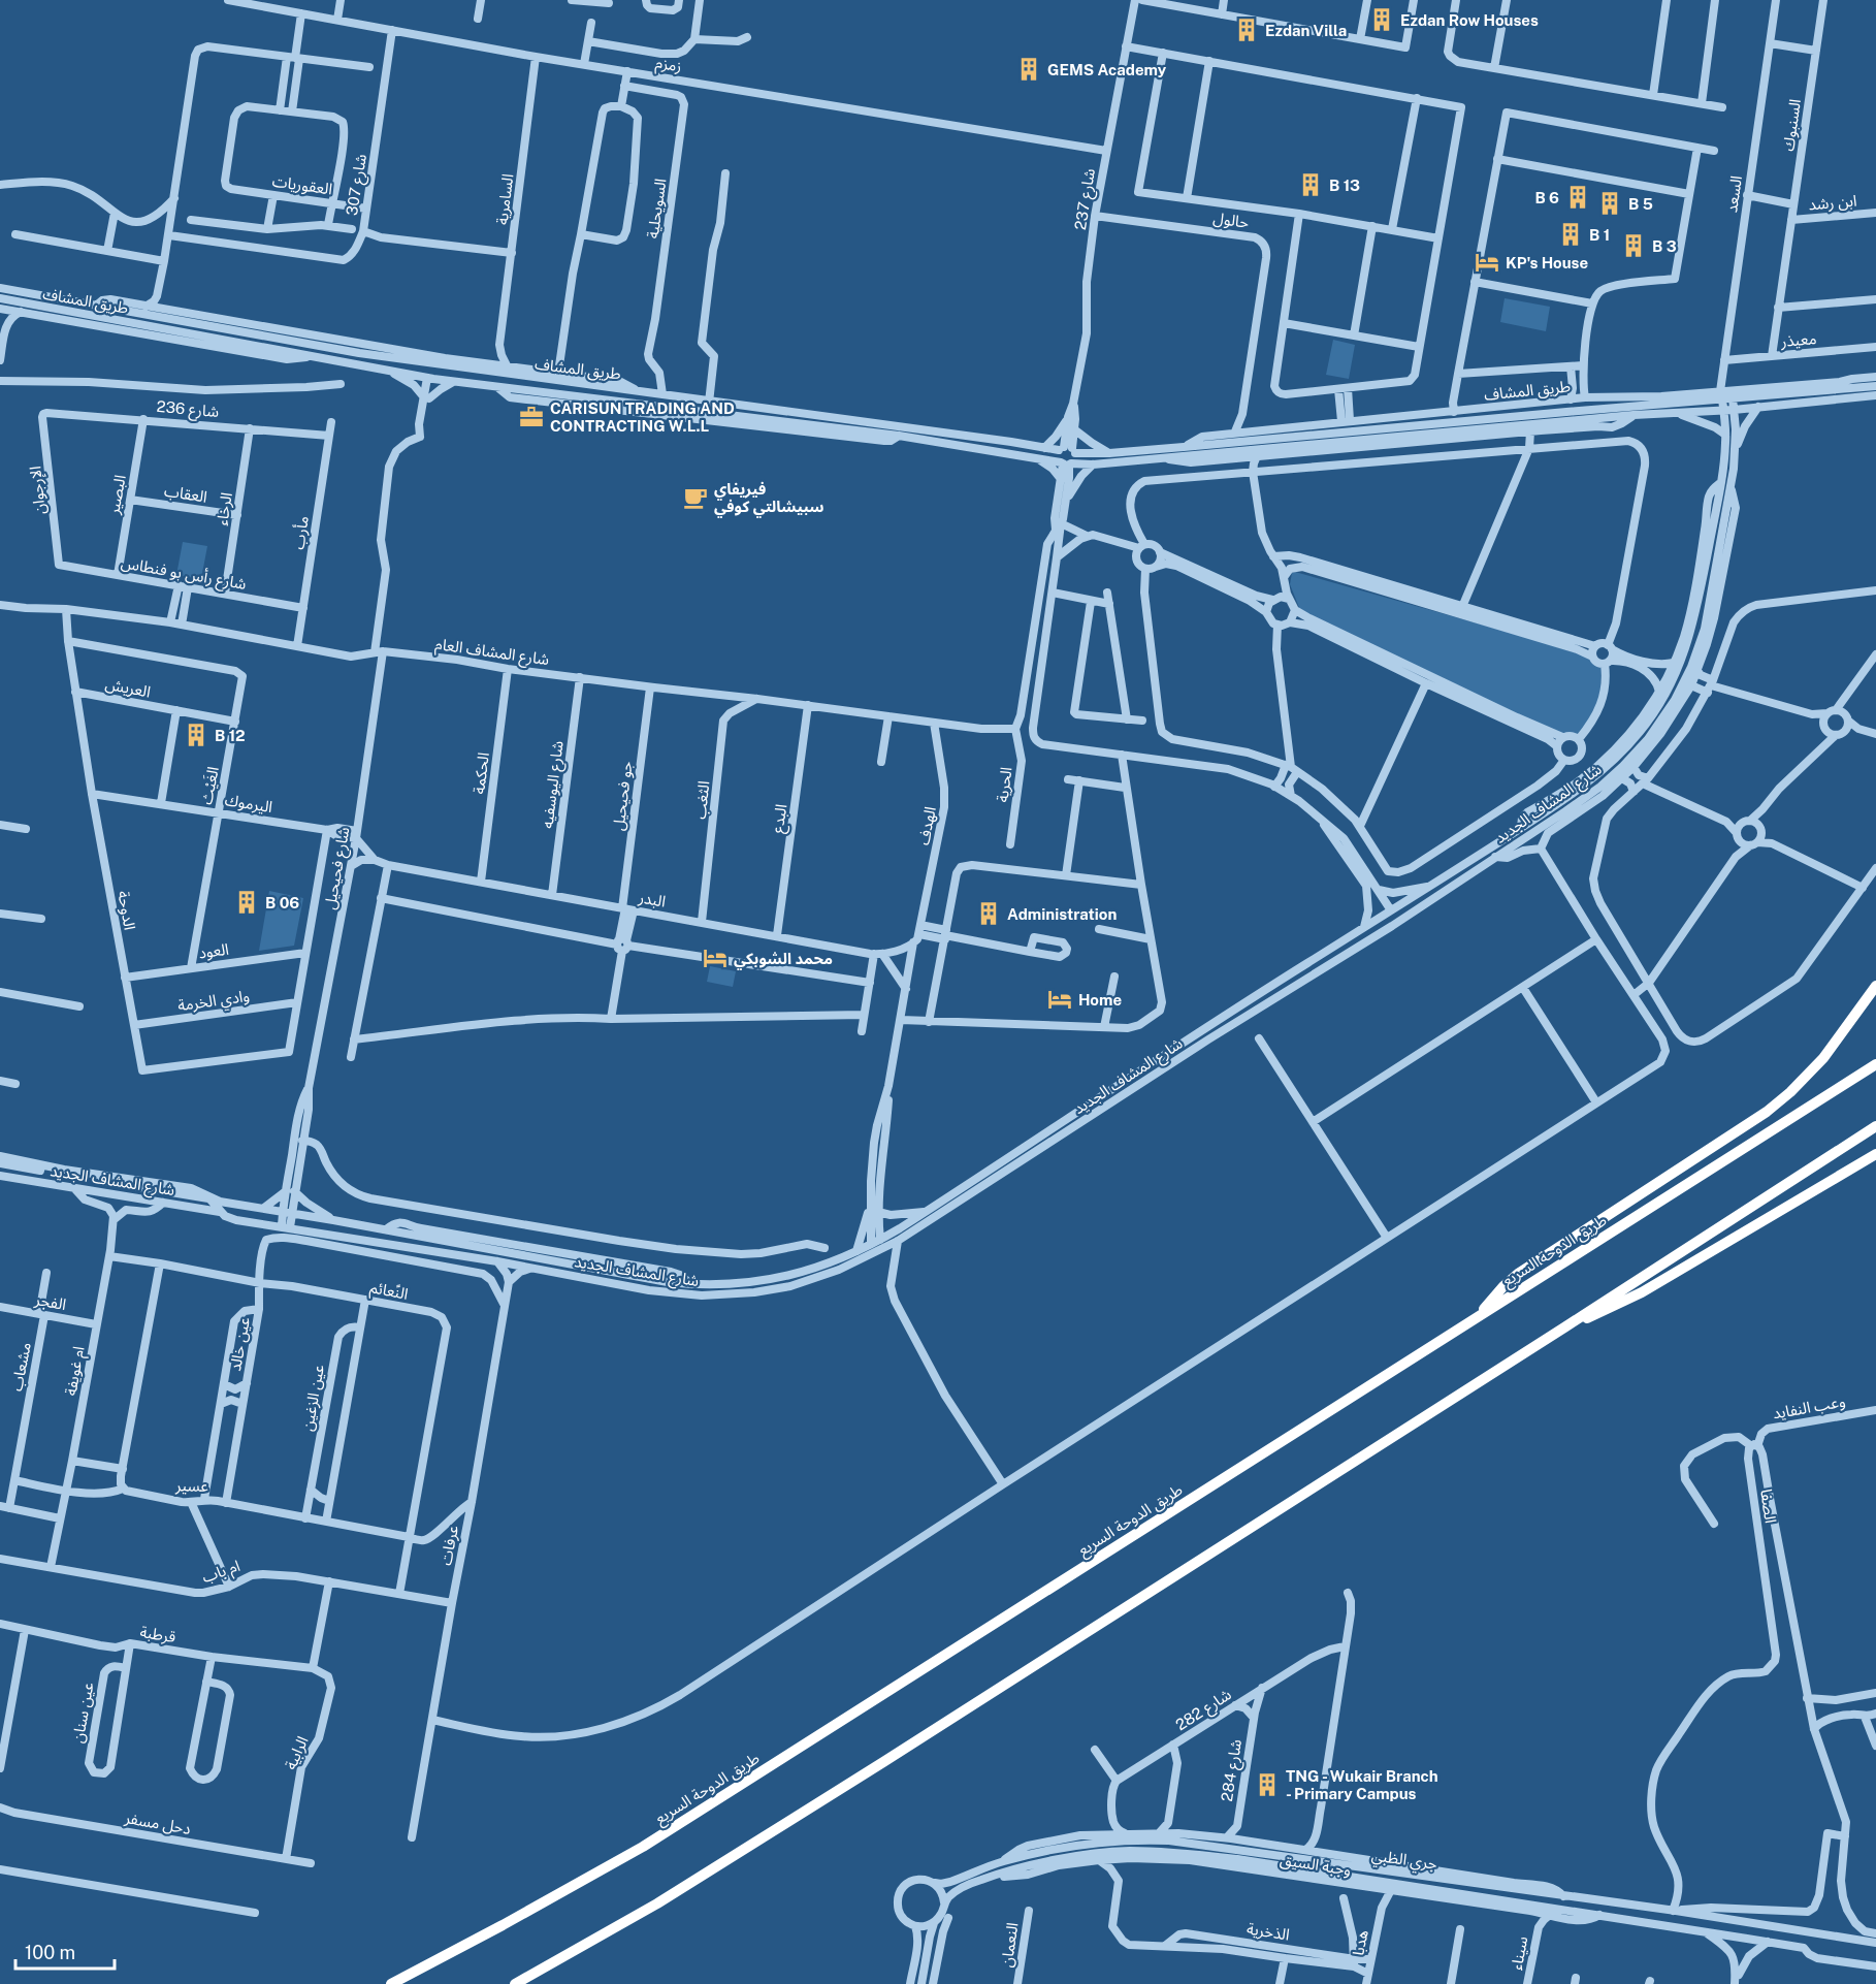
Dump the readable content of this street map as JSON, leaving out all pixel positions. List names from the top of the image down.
{
  "streets": {
    "highway": ["طريق الدوحة السريع"],
    "street": [
      "زمزم",
      "السنبوك",
      "العقوريات",
      "شارع 307",
      "السعد",
      "السامرية",
      "شارع 237",
      "ابن رشد",
      "السويحلية",
      "حالول",
      "طريق المشاف",
      "معيذر",
      "شارع 236",
      "الإرجوان",
      "العقاب",
      "البصير",
      "الرخاء",
      "مأرب",
      "شارع رأس بو فنطاس",
      "شارع المشاف العام",
      "العريش",
      "الحكمة",
      "شارع اليوسفيه",
      "الحرية",
      "الغَيْث",
      "جو فحيحيل",
      "الثغب",
      "اليرموك",
      "شارع المشاف الجديد",
      "البدع",
      "الهدف",
      "شارع فحيحيل",
      "البدر",
      "الدوحة",
      "العود",
      "وادي الخرمة",
      "النًعائم",
      "الفجر",
      "عين خالد",
      "مشعاب",
      "ام غويفة",
      "عين الزغين",
      "وعب النفايد",
      "عسير",
      "الصفا",
      "عرفات",
      "ام باب",
      "قرطبة",
      "شارع 282",
      "عين سنان",
      "الرابية",
      "شارع 284",
      "دحل مسفر",
      "جري الظبي",
      "وجبة السيق",
      "الذخرية",
      "هدبا",
      "النعمان",
      "سيناء"
    ]
  },
  "crossings": [
    ["زمزم", "شارع 307"],
    ["زمزم", "السامرية"],
    ["زمزم", "شارع 237"],
    ["السنبوك", "ابن رشد"],
    ["السنبوك", "معيذر"],
    ["العقوريات", "شارع 307"],
    ["شارع 307", "السامرية"],
    ["السعد", "طريق المشاف"],
    ["السعد", "معيذر"],
    ["السعد", "شارع المشاف الجديد"],
    ["السامرية", "طريق المشاف"],
    ["شارع 237", "حالول"],
    ["شارع 237", "طريق المشاف"],
    ["السويحلية", "طريق المشاف"],
    ["حالول", "طريق المشاف"],
    ["طريق المشاف", "شارع المشاف الجديد"],
    ["شارع 236", "الإرجوان"],
    ["شارع 236", "البصير"],
    ["شارع 236", "الرخاء"],
    ["شارع 236", "مأرب"],
    ["الإرجوان", "شارع رأس بو فنطاس"],
    ["العقاب", "البصير"],
    ["العقاب", "الرخاء"],
    ["البصير", "شارع رأس بو فنطاس"],
    ["الرخاء", "شارع رأس بو فنطاس"],
    ["مأرب", "شارع رأس بو فنطاس"],
    ["مأرب", "شارع المشاف العام"],
    ["شارع المشاف العام", "الحكمة"],
    ["شارع المشاف العام", "شارع اليوسفيه"],
    ["شارع المشاف العام", "الحرية"],
    ["شارع المشاف العام", "جو فحيحيل"],
    ["شارع المشاف العام", "الثغب"],
    ["شارع المشاف العام", "البدع"],
    ["شارع المشاف العام", "الهدف"],
    ["شارع المشاف العام", "شارع فحيحيل"],
    ["شارع المشاف العام", "الدوحة"],
    ["العريش", "الغَيْث"],
    ["العريش", "الدوحة"],
    ["الحكمة", "البدر"],
    ["شارع اليوسفيه", "البدر"],
    ["الغَيْث", "اليرموك"],
    ["الغَيْث", "الدوحة"],
    ["الغَيْث", "العود"],
    ["جو فحيحيل", "البدر"],
    ["الثغب", "البدر"],
    ["اليرموك", "شارع فحيحيل"],
    ["اليرموك", "البدر"],
    ["اليرموك", "الدوحة"],
    ["شارع المشاف الجديد", "شارع فحيحيل"],
    ["البدع", "البدر"],
    ["شارع فحيحيل", "البدر"],
    ["الدوحة", "العود"],
    ["الدوحة", "وادي الخرمة"],
    ["النًعائم", "عين خالد"],
    ["النًعائم", "ام غويفة"],
    ["النًعائم", "عسير"],
    ["النًعائم", "ام باب"],
    ["الفجر", "مشعاب"],
    ["الفجر", "ام غويفة"],
    ["عين خالد", "عسير"],
    ["ام غويفة", "ام باب"],
    ["عين الزغين", "عسير"],
    ["وعب النفايد", "الصفا"],
    ["عسير", "عرفات"],
    ["الصفا", "جري الظبي"],
    ["عرفات", "ام باب"],
    ["قرطبة", "عين سنان"],
    ["قرطبة", "الرابية"],
    ["شارع 282", "شارع 284"],
    ["الرابية", "دحل مسفر"],
    ["جري الظبي", "وجبة السيق"],
    ["وجبة السيق", "الذخرية"],
    ["وجبة السيق", "هدبا"],
    ["وجبة السيق", "سيناء"],
    ["الذخرية", "هدبا"]
  ],
  "places": {
    "building": [
      "Ezdan Row Houses",
      "Ezdan Villa",
      "GEMS Academy",
      "B 13",
      "B 6",
      "B 5",
      "B 1",
      "B 3",
      "B 12",
      "B 06",
      "Administration",
      "TNG - Wukair Branch - Primary Campus"
    ],
    "hotel": ["KP's House", "محمد الشوبكي", "Home"],
    "office": ["CARISUN TRADING AND CONTRACTING W.L.L"],
    "cafe": ["فيريفاي سبيشالتي كوفي"]
  },
  "scale_bar": "100 m"
}
